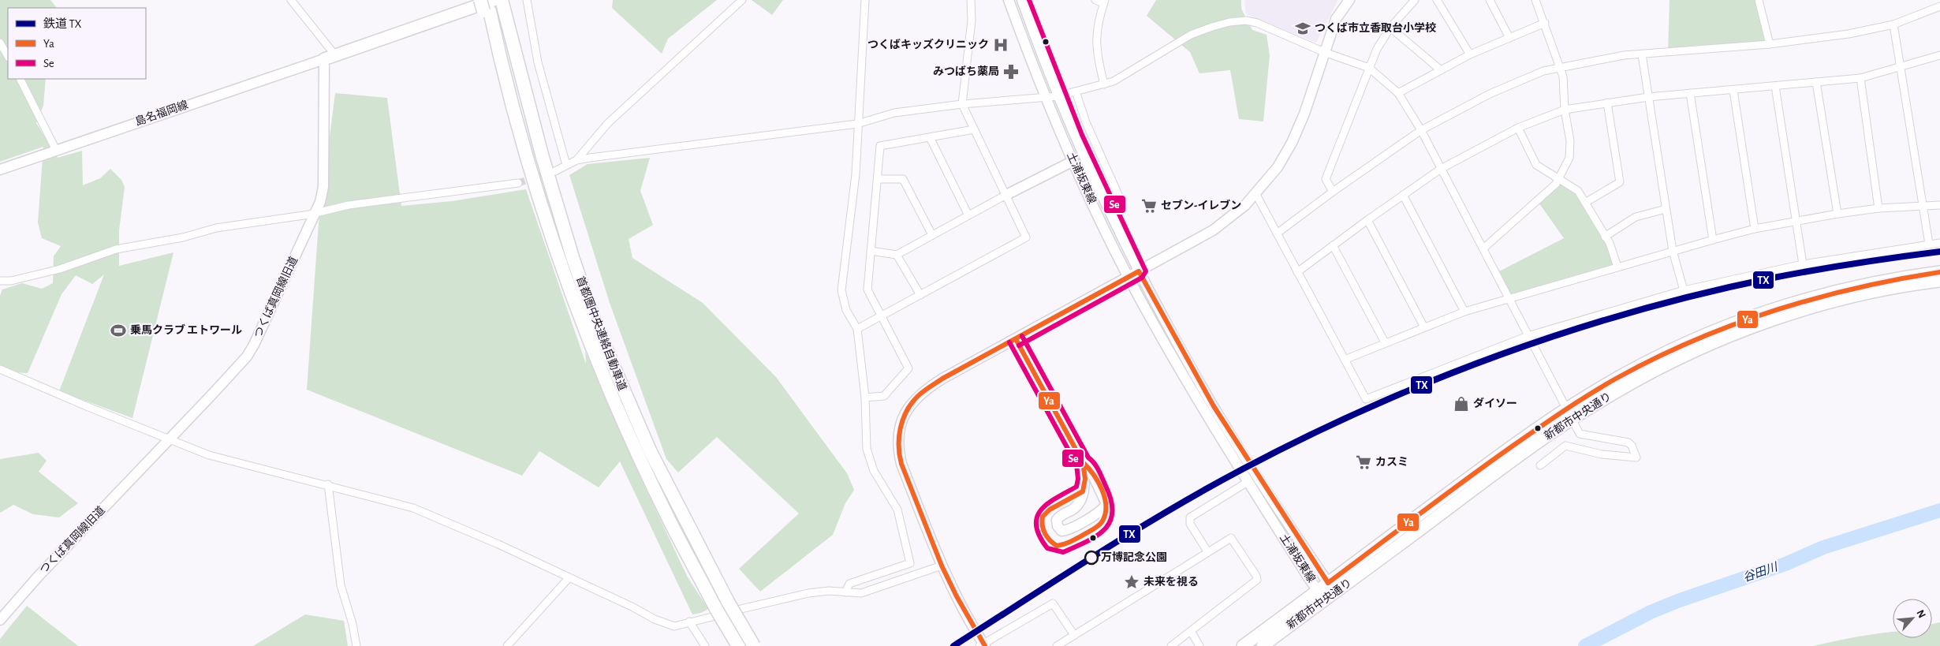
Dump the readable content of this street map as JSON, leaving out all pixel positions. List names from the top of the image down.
{
  "streets": {
    "highway": ["首都圏中央連絡自動車道"],
    "main road": ["新都市中央通り"],
    "street": ["島名福岡線", "土浦坂東線", "つくば真岡線旧道"]
  },
  "crossings": [
    ["島名福岡線", "つくば真岡線旧道"],
    ["土浦坂東線", "新都市中央通り"]
  ],
  "water": ["谷田川"],
  "places": {
    "school or university": ["つくば市立香取台小学校"],
    "hospital": ["つくばキッズクリニック"],
    "pharmacy": ["みつばち薬局"],
    "supermarket": ["セブン-イレブン", "カスミ"],
    "sports": ["乗馬クラブ エトワール"],
    "shop": ["ダイソー"],
    "other": ["万博記念公園"],
    "place": ["未来を視る"]
  },
  "lines": ["transit line Se", "rail line TX", "transit line Ya"],
  "legend": ["鉄道 TX", "Ya", "Se"],
  "north": "top right"
}
